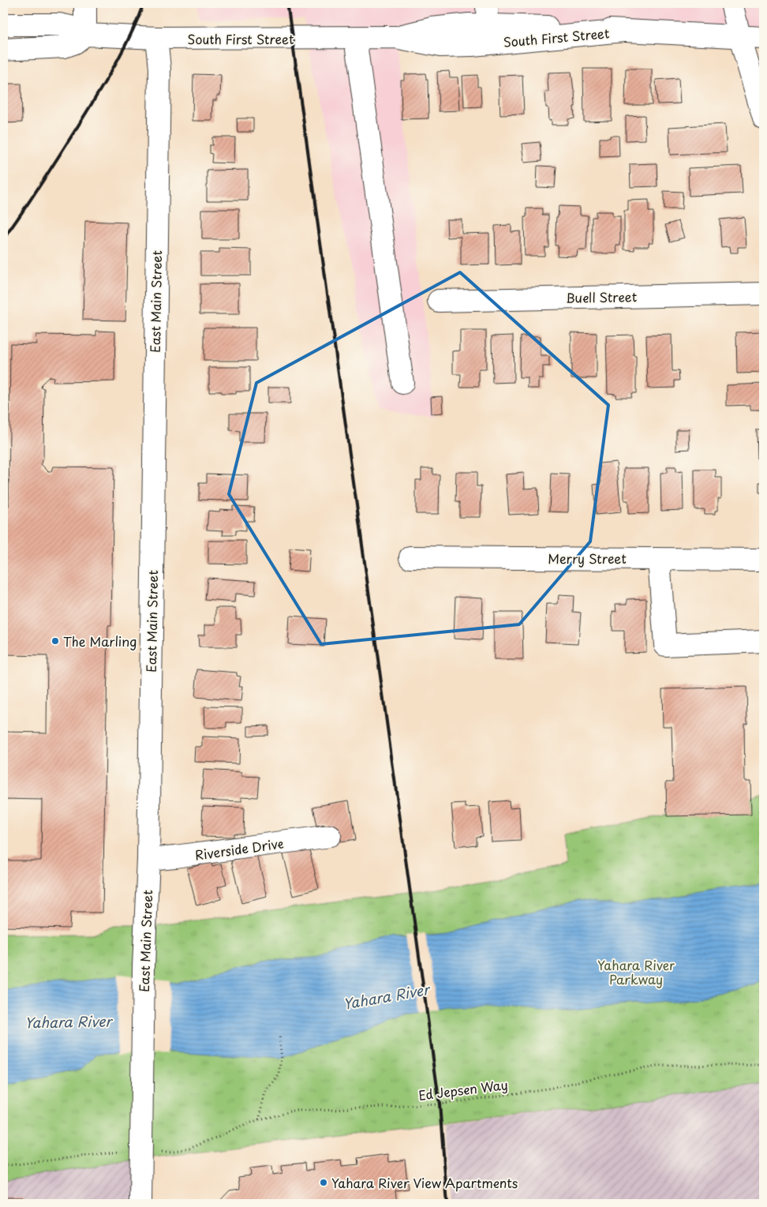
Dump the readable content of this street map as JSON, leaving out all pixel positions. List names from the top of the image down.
{
  "streets": {
    "street": [
      "South First Street",
      "Buell Street",
      "East Main Street",
      "Merry Street",
      "Riverside Drive"
    ],
    "path": ["Ed Jepsen Way"]
  },
  "crossings": [
    ["South First Street", "East Main Street"],
    ["East Main Street", "Riverside Drive"]
  ],
  "water": ["Yahara River"],
  "parks": ["Yahara River Parkway"],
  "places": ["The Marling", "Yahara River View Apartments"]
}
